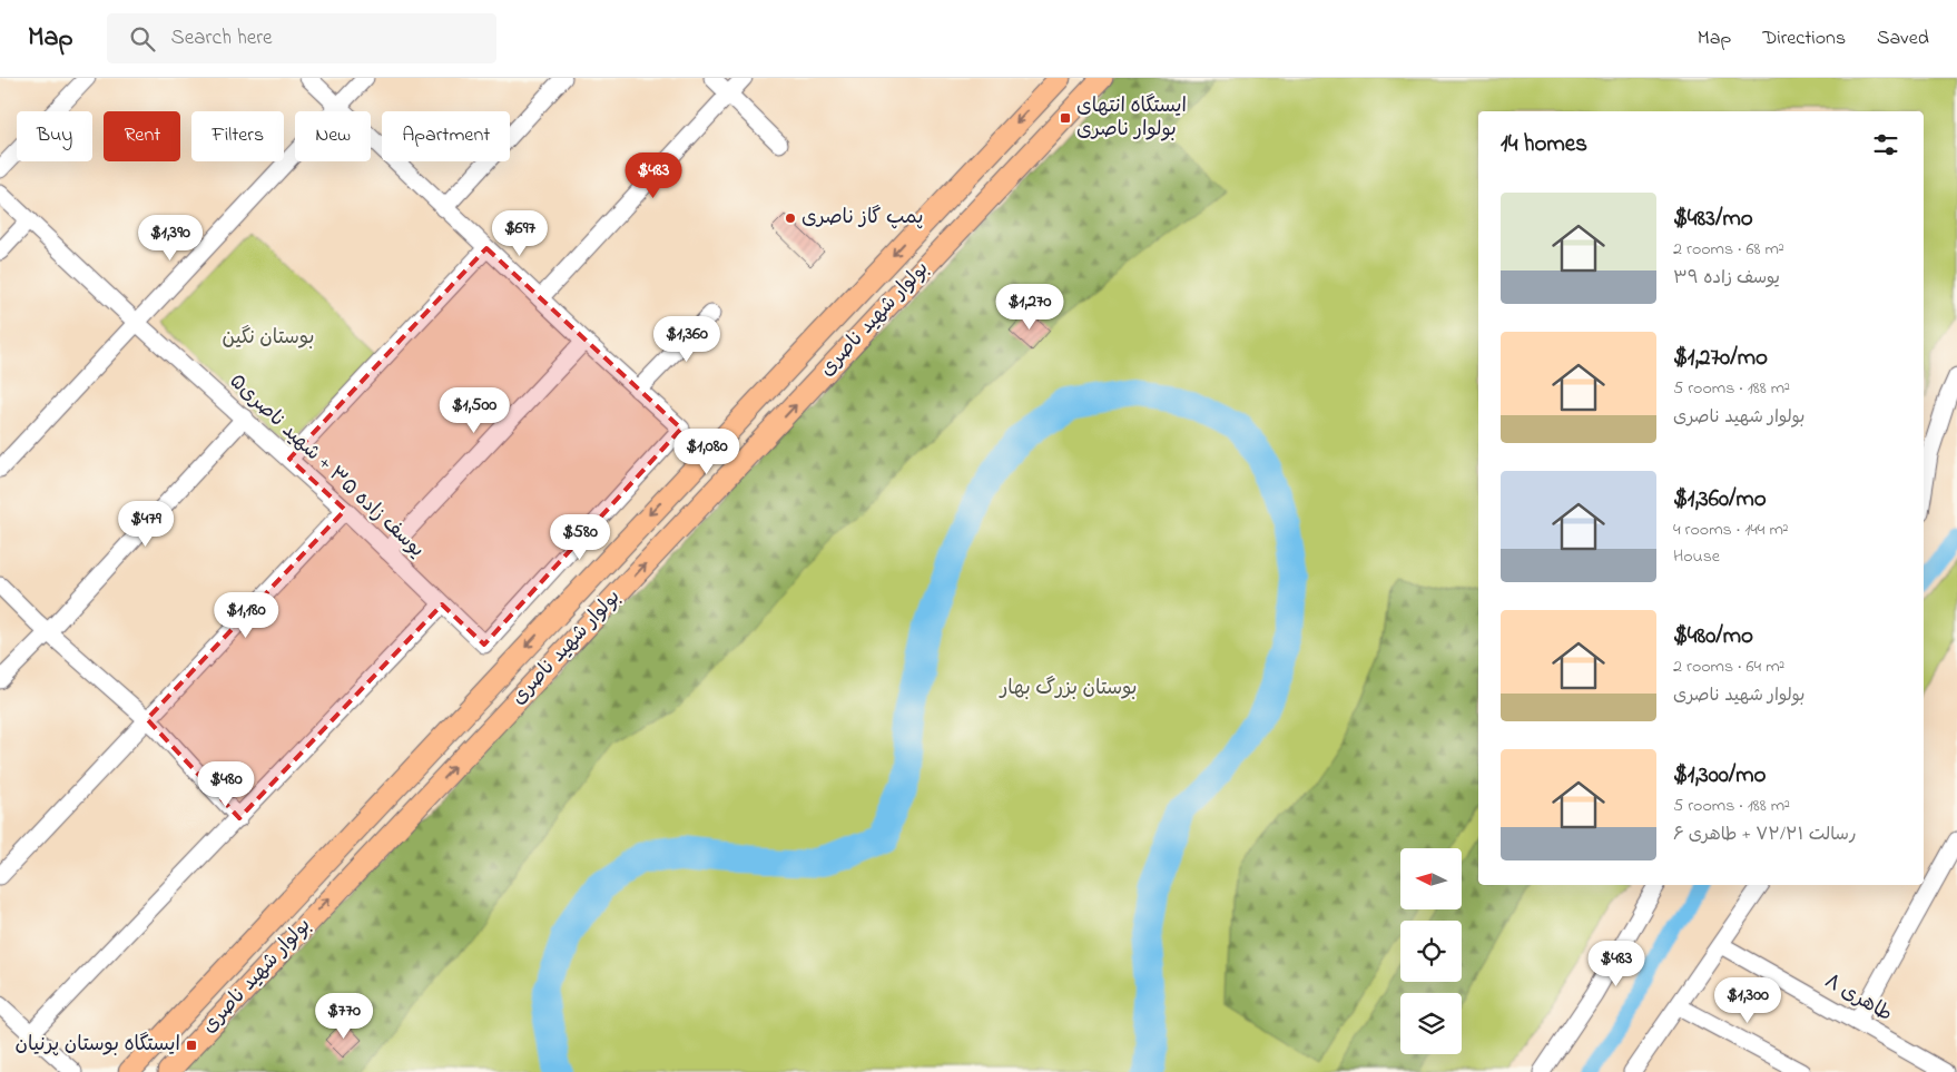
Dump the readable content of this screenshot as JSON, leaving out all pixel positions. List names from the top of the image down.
{
  "streets": {
    "main road": ["بولوار شهید ناصری"],
    "street": ["یوسف زاده ۳۵ + شهید ناصری۵", "طاهری ۸"]
  },
  "parks": ["بوستان نگین", "بوستان بزرگ بهار"],
  "places": {
    "transit": ["ایستگاه انتهای بولوار ناصری", "ایستگاه بوستان پرنیان"],
    "other": ["پمپ گاز ناصری"]
  },
  "north": "left",
  "page": {
    "header": "Map",
    "search": "Search here",
    "nav": ["Map", "Directions", "Saved"],
    "chip": [
      "Buy",
      "Rent",
      "Filters",
      "New",
      "Apartment"
    ],
    "heading": "14 homes",
    "price": [
      "$483",
      "$697",
      "$1,390",
      "$1,270",
      "$1,360",
      "$1,500",
      "$1,080",
      "$479",
      "$580",
      "$1,180",
      "$480",
      "$483",
      "$1,300",
      "$770"
    ],
    "list": [
      {
        "name": "$483/mo",
        "note": "2 rooms · 68 m² · یوسف زاده ۳۹"
      },
      {
        "name": "$1,270/mo",
        "note": "5 rooms · 188 m² · بولوار شهید ناصری"
      },
      {
        "name": "$1,360/mo",
        "note": "4 rooms · 144 m² · House"
      },
      {
        "name": "$480/mo",
        "note": "2 rooms · 64 m² · بولوار شهید ناصری"
      },
      {
        "name": "$1,300/mo",
        "note": "5 rooms · 188 m² · رسالت ۷۲/۲۱ + طاهری ۶"
      }
    ]
  }
}
